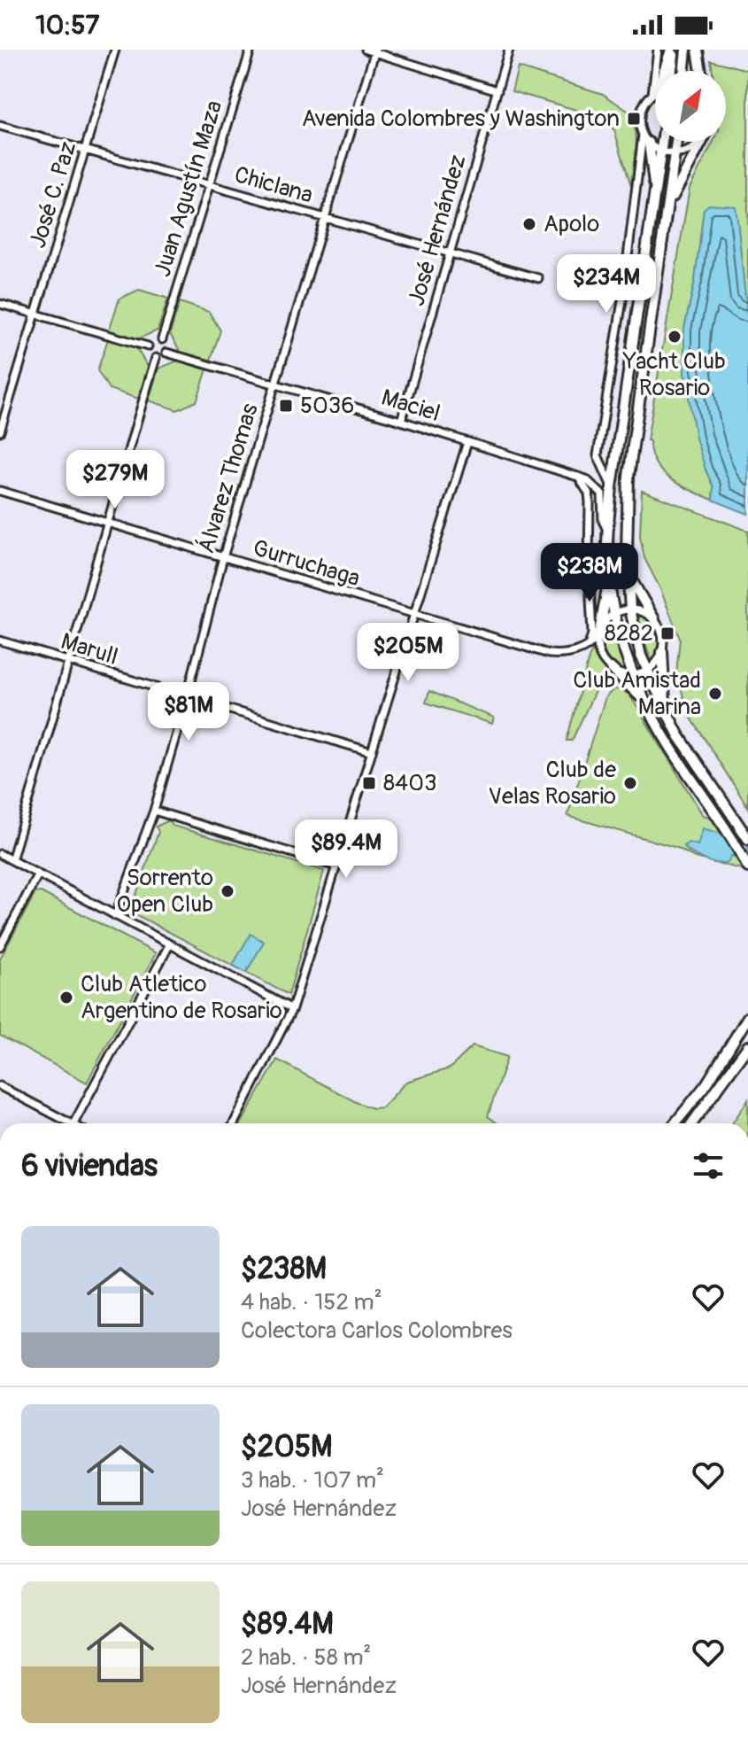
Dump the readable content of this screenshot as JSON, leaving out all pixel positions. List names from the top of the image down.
{
  "streets": {
    "street": [
      "Chiclana",
      "Juan Agustín Maza",
      "José C. Paz",
      "José Hernández",
      "Maciel",
      "Álvarez Thomas",
      "Gurruchaga",
      "Marull"
    ]
  },
  "crossings": [
    ["Chiclana", "Juan Agustín Maza"],
    ["Chiclana", "José C. Paz"],
    ["Chiclana", "José Hernández"],
    ["Chiclana", "Álvarez Thomas"],
    ["José Hernández", "Maciel"],
    ["Maciel", "Álvarez Thomas"],
    ["Álvarez Thomas", "Gurruchaga"],
    ["Álvarez Thomas", "Marull"]
  ],
  "places": {
    "transit": [
      "Avenida Colombres y Washington",
      "5036",
      "8282",
      "8403"
    ],
    "other": [
      "Apolo",
      "Yacht Club Rosario",
      "Club Amistad Marina",
      "Club de Velas Rosario",
      "Sorrento Open Club",
      "Club Atletico Argentino de Rosario"
    ]
  },
  "north": "top right",
  "page": {
    "status": "10:57",
    "price": [
      "$234M",
      "$279M",
      "$238M",
      "$205M",
      "$81M",
      "$89.4M"
    ],
    "heading": "6 viviendas",
    "list": [
      {
        "name": "$238M",
        "note": "4 hab. · 152 m² · Colectora Carlos Colombres"
      },
      {
        "name": "$205M",
        "note": "3 hab. · 107 m² · José Hernández"
      },
      {
        "name": "$89.4M",
        "note": "2 hab. · 58 m² · José Hernández"
      }
    ]
  }
}
